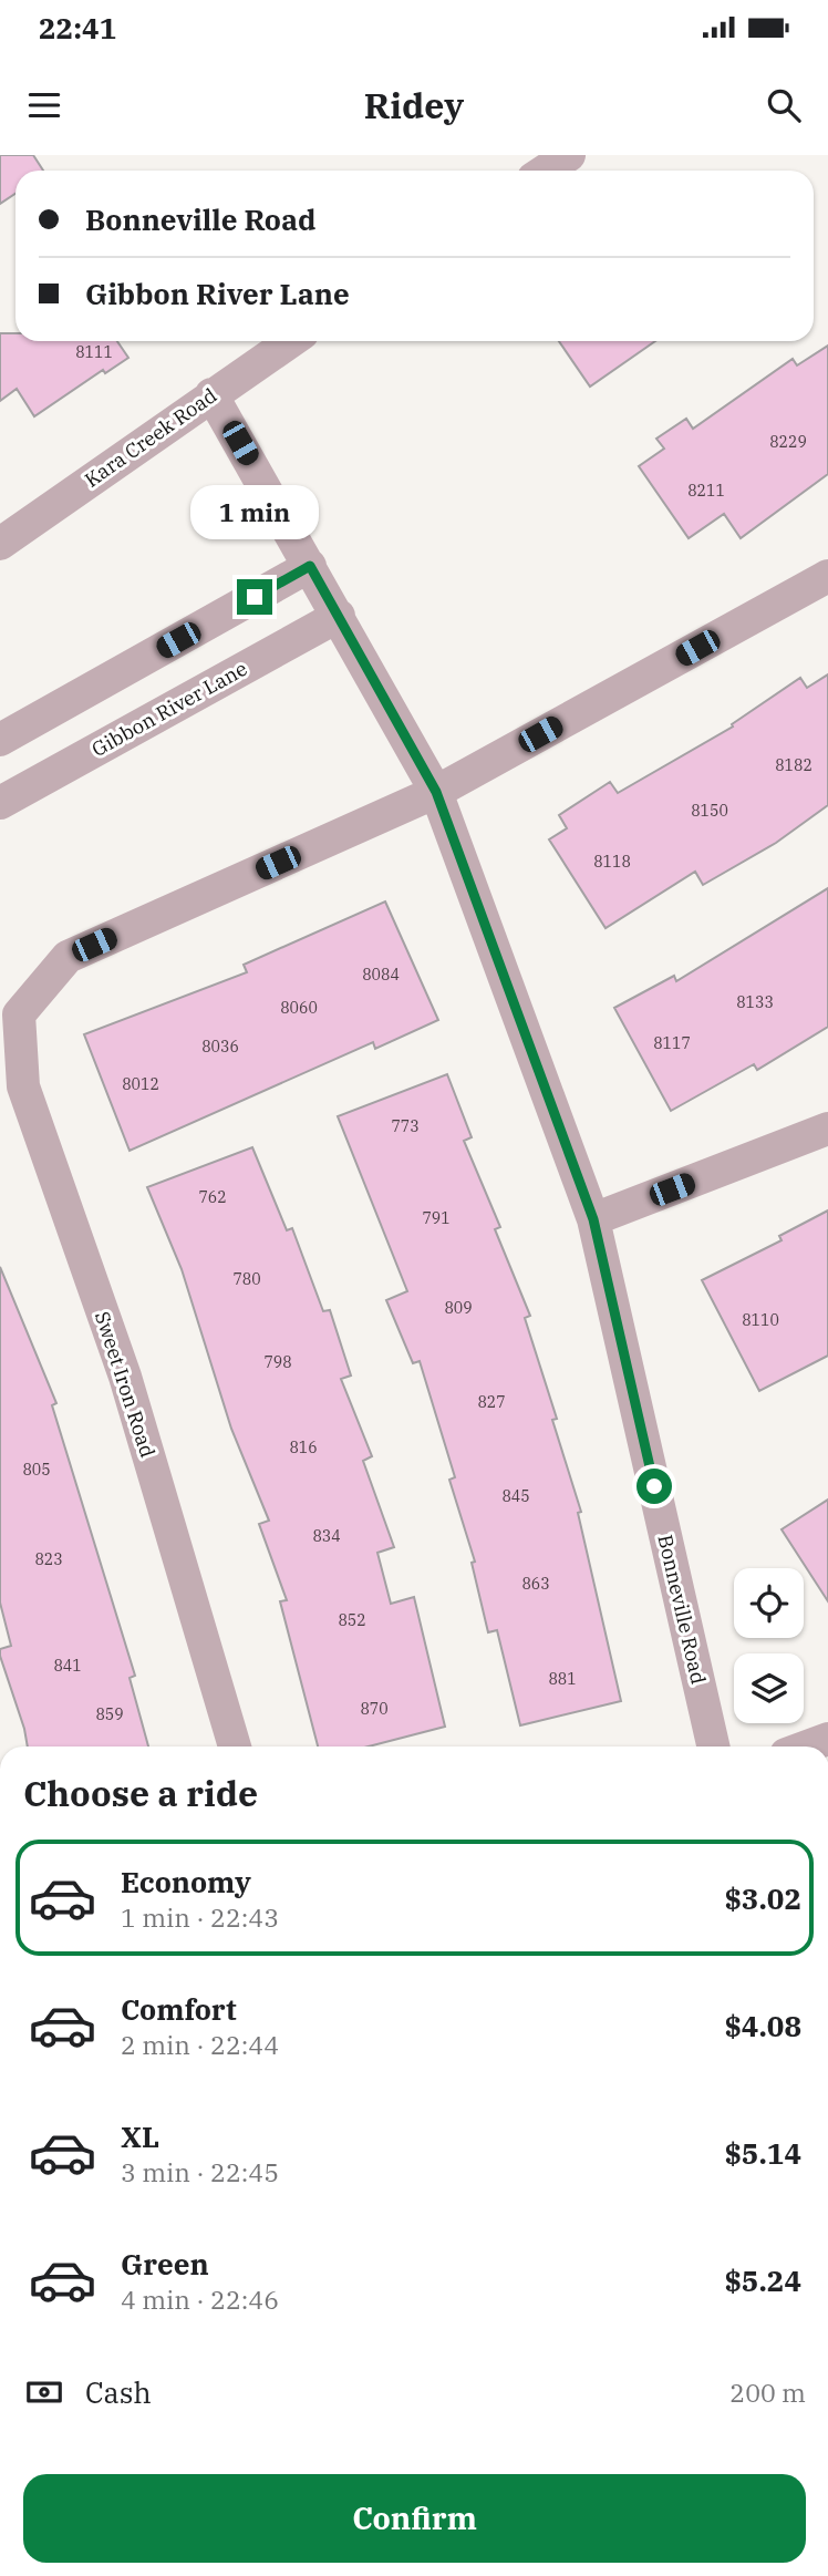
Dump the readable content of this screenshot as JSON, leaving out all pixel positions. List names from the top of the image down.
{
  "streets": {
    "street": [
      "Kara Creek Road",
      "Gibbon River Lane",
      "Sweet Iron Road",
      "Bonneville Road"
    ]
  },
  "crossings": [
    ["Kara Creek Road", "Bonneville Road"],
    ["Gibbon River Lane", "Bonneville Road"],
    ["Sweet Iron Road", "Bonneville Road"]
  ],
  "house_numbers": [
    "8111",
    "8229",
    "8211",
    "8182",
    "8150",
    "8118",
    "8084",
    "8133",
    "8060",
    "8117",
    "8036",
    "8012",
    "773",
    "762",
    "791",
    "780",
    "809",
    "8110",
    "798",
    "827",
    "816",
    "805",
    "845",
    "834",
    "823",
    "863",
    "852",
    "841",
    "881",
    "870",
    "859"
  ],
  "page": {
    "status": "22:41",
    "header": "Ridey",
    "banner": ["Bonneville Road", "Gibbon River Lane"],
    "bubble": "1 min",
    "heading": "Choose a ride",
    "list": [
      {
        "name": "Economy",
        "note": "1 min · 22:43",
        "value": "$3.02"
      },
      {
        "name": "Comfort",
        "note": "2 min · 22:44",
        "value": "$4.08"
      },
      {
        "name": "XL",
        "note": "3 min · 22:45",
        "value": "$5.14"
      },
      {
        "name": "Green",
        "note": "4 min · 22:46",
        "value": "$5.24"
      }
    ],
    "pay": ["Cash", "200 m"],
    "buttons": "Confirm"
  }
}
